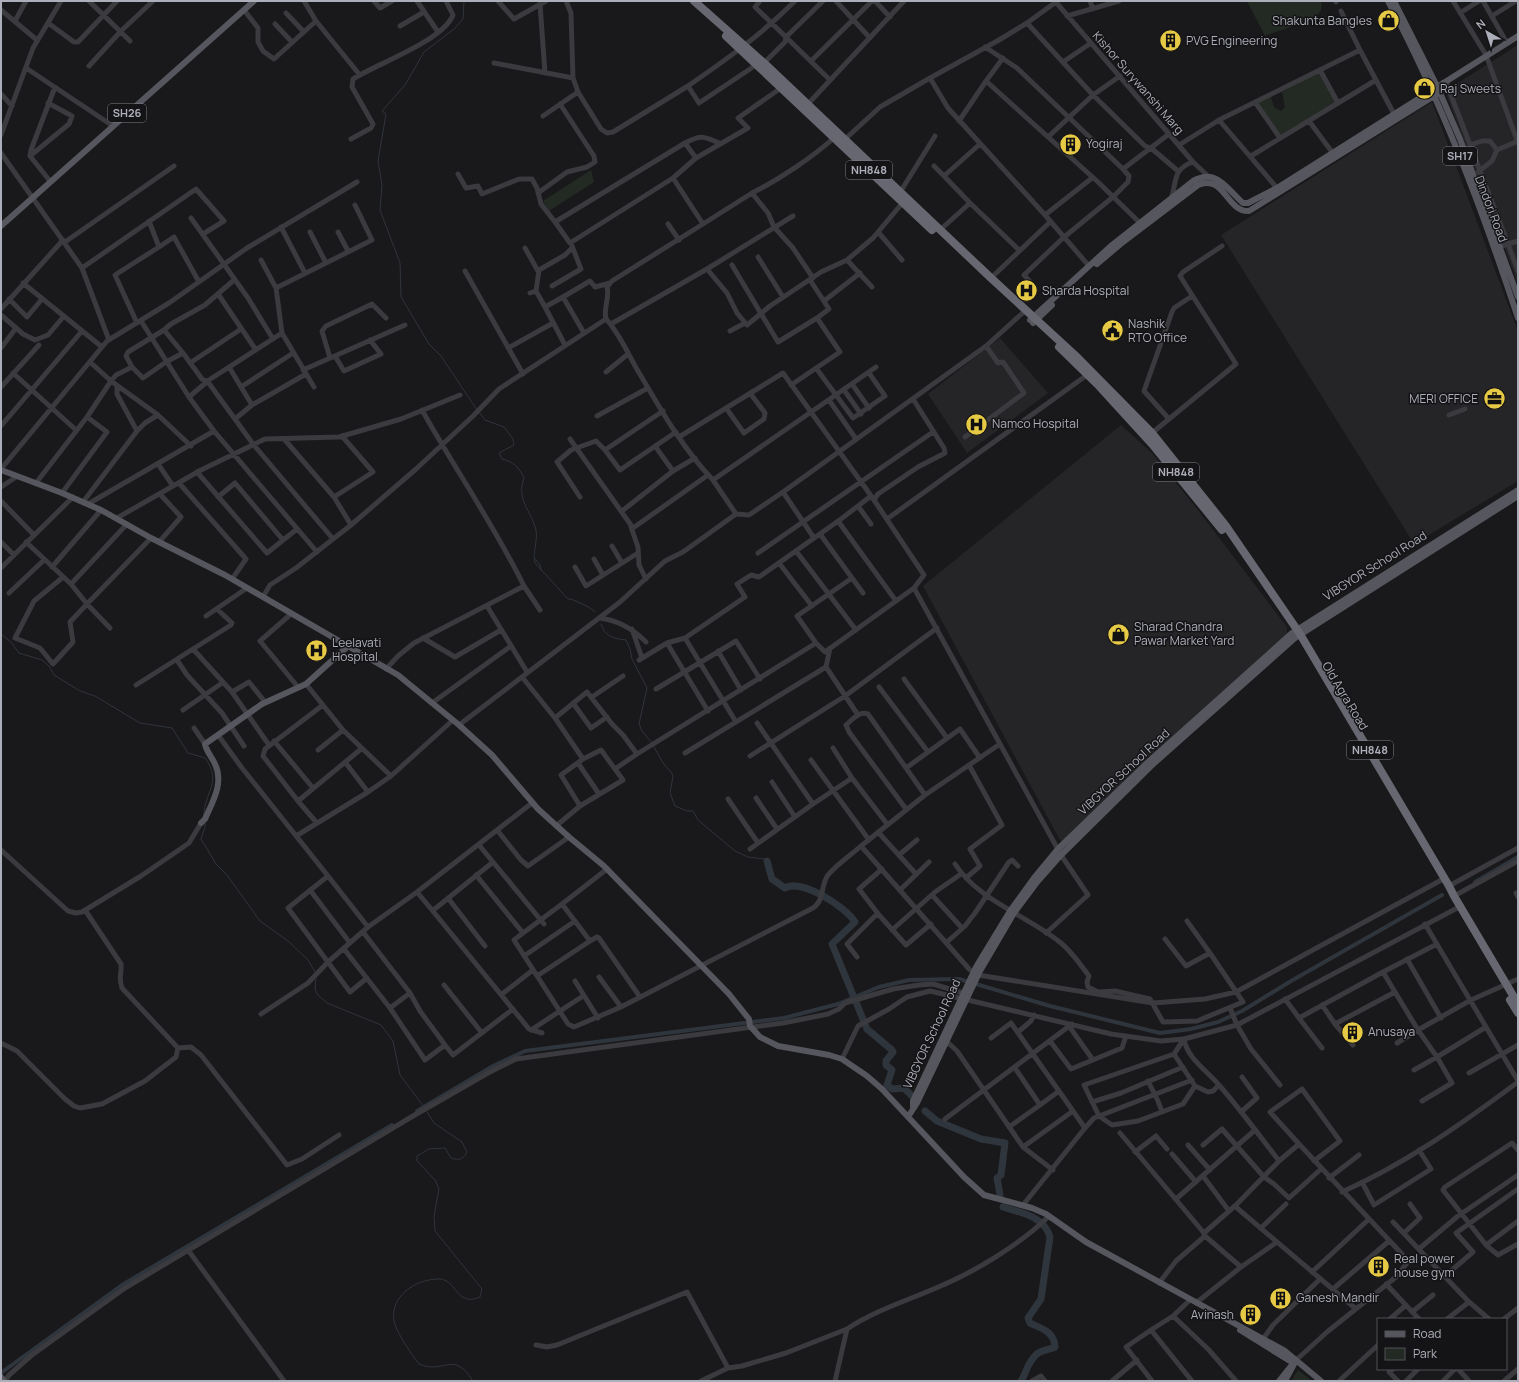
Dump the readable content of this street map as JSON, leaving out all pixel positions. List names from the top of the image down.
{
  "streets": {
    "highway": ["NH848"],
    "main road": [
      "SH26",
      "SH17",
      "Dindori Road",
      "VIBGYOR School Road"
    ],
    "street": ["Kishor Surywanshi Marg"]
  },
  "crossings": [
    ["NH848", "VIBGYOR School Road"]
  ],
  "places": {
    "shop": ["Shakunta Bangles", "Raj Sweets", "Sharad Chandra Pawar Market Yard"],
    "building": [
      "PVG Engineering",
      "Yogiraj",
      "Anusaya",
      "Real power house gym",
      "Ganesh Mandir",
      "Avinash"
    ],
    "hospital": ["Sharda Hospital", "Namco Hospital", "Leelavati Hospital"],
    "public building": ["Nashik RTO Office"],
    "office": ["MERI OFFICE"]
  },
  "legend": ["Road", "Park"],
  "north": "top left"
}
